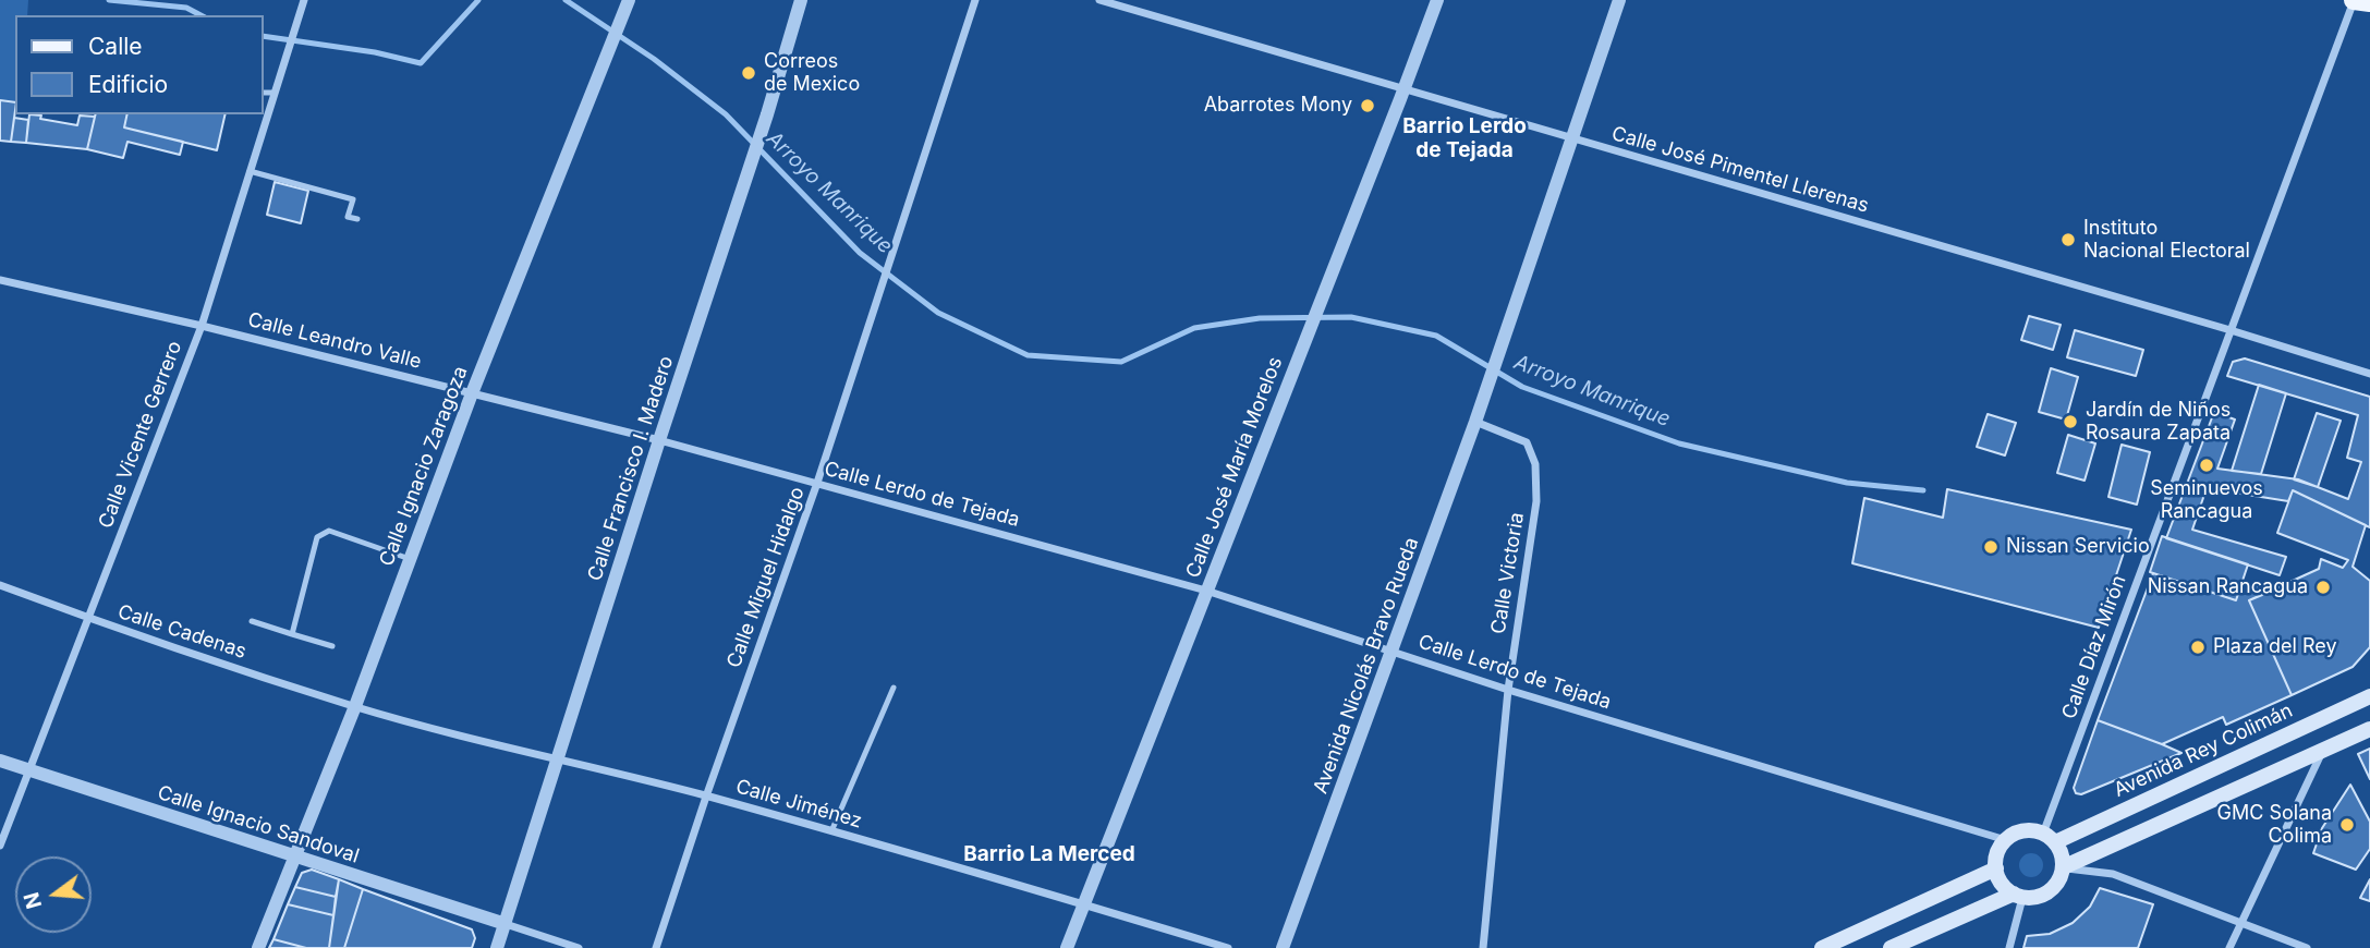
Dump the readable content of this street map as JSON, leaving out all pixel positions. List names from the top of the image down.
{
  "streets": {
    "main road": ["Avenida Rey Colimán"],
    "street": [
      "Calle José Pimentel Llerenas",
      "Calle Leandro Valle",
      "Calle Vicente Gerrero",
      "Calle Ignacio Zaragoza",
      "Calle José María Morelos",
      "Calle Francisco I. Madero",
      "Calle Lerdo de Tejada",
      "Calle Victoria",
      "Calle Miguel Hidalgo",
      "Calle Cadenas",
      "Calle Díaz Mirón",
      "Avenida Nicolás Bravo Rueda",
      "Calle Jiménez",
      "Calle Ignacio Sandoval"
    ]
  },
  "crossings": [
    ["Calle José Pimentel Llerenas", "Calle José María Morelos"],
    ["Calle José Pimentel Llerenas", "Calle Díaz Mirón"],
    ["Calle José Pimentel Llerenas", "Avenida Nicolás Bravo Rueda"],
    ["Calle Leandro Valle", "Calle Vicente Gerrero"],
    ["Calle Leandro Valle", "Calle Ignacio Zaragoza"],
    ["Calle Leandro Valle", "Calle Francisco I. Madero"],
    ["Calle Leandro Valle", "Calle Lerdo de Tejada"],
    ["Calle Vicente Gerrero", "Calle Cadenas"],
    ["Calle Vicente Gerrero", "Calle Ignacio Sandoval"],
    ["Calle Ignacio Zaragoza", "Calle Cadenas"],
    ["Calle Ignacio Zaragoza", "Calle Jiménez"],
    ["Calle Ignacio Zaragoza", "Calle Ignacio Sandoval"],
    ["Calle José María Morelos", "Calle Lerdo de Tejada"],
    ["Calle José María Morelos", "Calle Jiménez"],
    ["Calle Francisco I. Madero", "Calle Lerdo de Tejada"],
    ["Calle Francisco I. Madero", "Calle Jiménez"],
    ["Calle Francisco I. Madero", "Calle Ignacio Sandoval"],
    ["Calle Lerdo de Tejada", "Calle Victoria"],
    ["Calle Lerdo de Tejada", "Calle Miguel Hidalgo"],
    ["Calle Lerdo de Tejada", "Calle Díaz Mirón"],
    ["Calle Lerdo de Tejada", "Avenida Nicolás Bravo Rueda"],
    ["Calle Lerdo de Tejada", "Avenida Rey Colimán"],
    ["Calle Victoria", "Avenida Nicolás Bravo Rueda"],
    ["Calle Miguel Hidalgo", "Calle Jiménez"],
    ["Calle Cadenas", "Calle Jiménez"],
    ["Calle Díaz Mirón", "Avenida Rey Colimán"]
  ],
  "districts": ["Barrio Lerdo de Tejada", "Barrio La Merced"],
  "water": ["Arroyo Manrique"],
  "places": [
    "Correos de Mexico",
    "Abarrotes Mony",
    "Instituto Nacional Electoral",
    "Jardín de Niños Rosaura Zapata",
    "Seminuevos Rancagua",
    "Nissan Servicio",
    "Nissan Rancagua",
    "Plaza del Rey",
    "GMC Solana Colima"
  ],
  "legend": ["Calle", "Edificio"],
  "north": "left"
}
